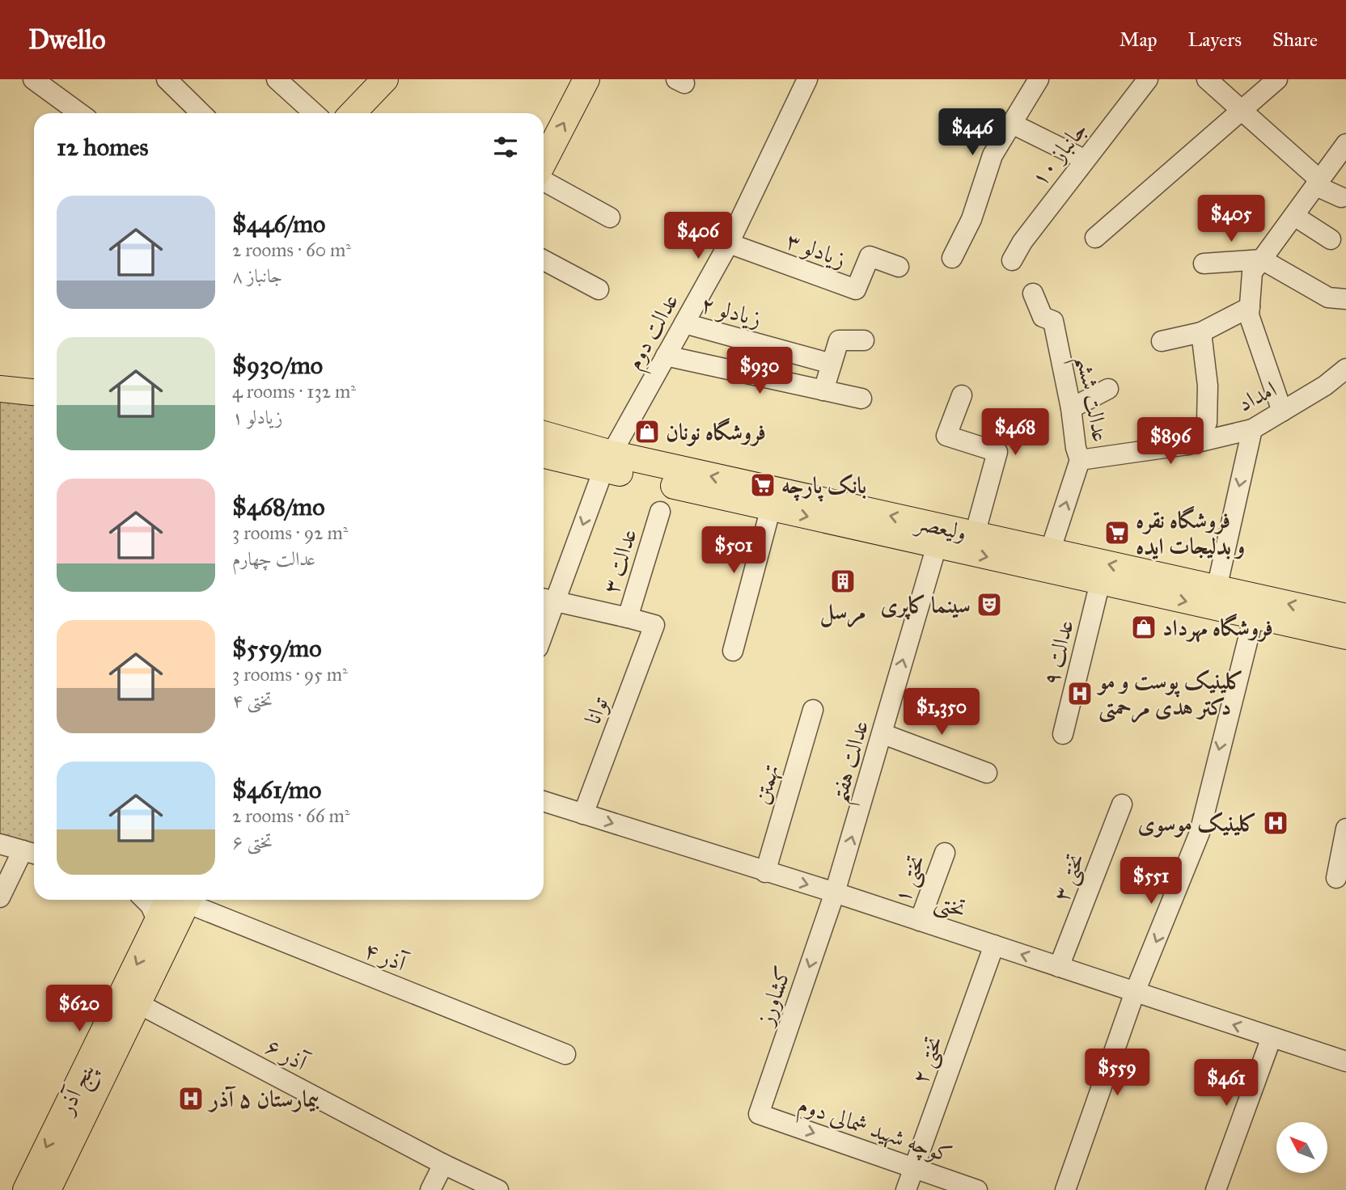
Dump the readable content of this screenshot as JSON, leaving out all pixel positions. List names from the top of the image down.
{
  "streets": {
    "main road": ["ولیعصر", "پنج آذر"],
    "street": [
      "۱۰ جانباز",
      "زیادلو ۳",
      "زیادلو ۲",
      "عدالت دوم",
      "امداد",
      "عدالت ششم",
      "عدالت ۳",
      "عدالت ۹",
      "توانا",
      "عدالت هفتم",
      "تهمتن",
      "تختی ۳",
      "۱ تختی",
      "تختی",
      "آذر ۴",
      "کشاورز",
      "آذر ۶",
      "تختی ۲",
      "کوچه شهید شمالی دوم"
    ]
  },
  "crossings": [
    ["زیادلو ۳", "عدالت دوم"],
    ["زیادلو ۲", "عدالت دوم"],
    ["عدالت دوم", "ولیعصر"],
    ["عدالت دوم", "عدالت ۳"],
    ["امداد", "عدالت ششم"],
    ["عدالت ششم", "ولیعصر"],
    ["ولیعصر", "عدالت ۹"],
    ["ولیعصر", "عدالت هفتم"],
    ["عدالت ۳", "توانا"],
    ["توانا", "تختی"],
    ["عدالت هفتم", "تختی"],
    ["عدالت هفتم", "کشاورز"],
    ["تهمتن", "تختی"],
    ["تختی ۳", "تختی"],
    ["۱ تختی", "تختی"],
    ["تختی", "کشاورز"],
    ["تختی", "تختی ۲"],
    ["کشاورز", "کوچه شهید شمالی دوم"],
    ["آذر ۶", "پنج آذر"],
    ["تختی ۲", "کوچه شهید شمالی دوم"]
  ],
  "one_way": ["کشاورز", "کوچه شهید شمالی دوم"],
  "places": {
    "shop": ["فروشگاه نونان", "فروشگاه مهرداد"],
    "supermarket": ["بانک پارچه", "فروشگاه نقره و بدلیجات ایده"],
    "building": ["مرسل"],
    "theatre": ["سینما کاپری"],
    "hospital": ["کلینیک پوست و مو دکتر هدی مرحمتی", "کلینیک موسوی", "بیمارستان ۵ آذر"]
  },
  "north": "top left",
  "page": {
    "header": "Dwello",
    "nav": ["Map", "Layers", "Share"],
    "price": [
      "$446",
      "$405",
      "$406",
      "$930",
      "$468",
      "$896",
      "$501",
      "$1,350",
      "$551",
      "$620",
      "$559",
      "$461"
    ],
    "heading": "12 homes",
    "list": [
      {
        "name": "$446/mo",
        "note": "2 rooms · 60 m² · جانباز ۸"
      },
      {
        "name": "$930/mo",
        "note": "4 rooms · 132 m² · زیادلو ۱"
      },
      {
        "name": "$468/mo",
        "note": "3 rooms · 92 m² · عدالت چهارم"
      },
      {
        "name": "$559/mo",
        "note": "3 rooms · 95 m² · تختی ۴"
      },
      {
        "name": "$461/mo",
        "note": "2 rooms · 66 m² · تختی ۶"
      }
    ]
  }
}
